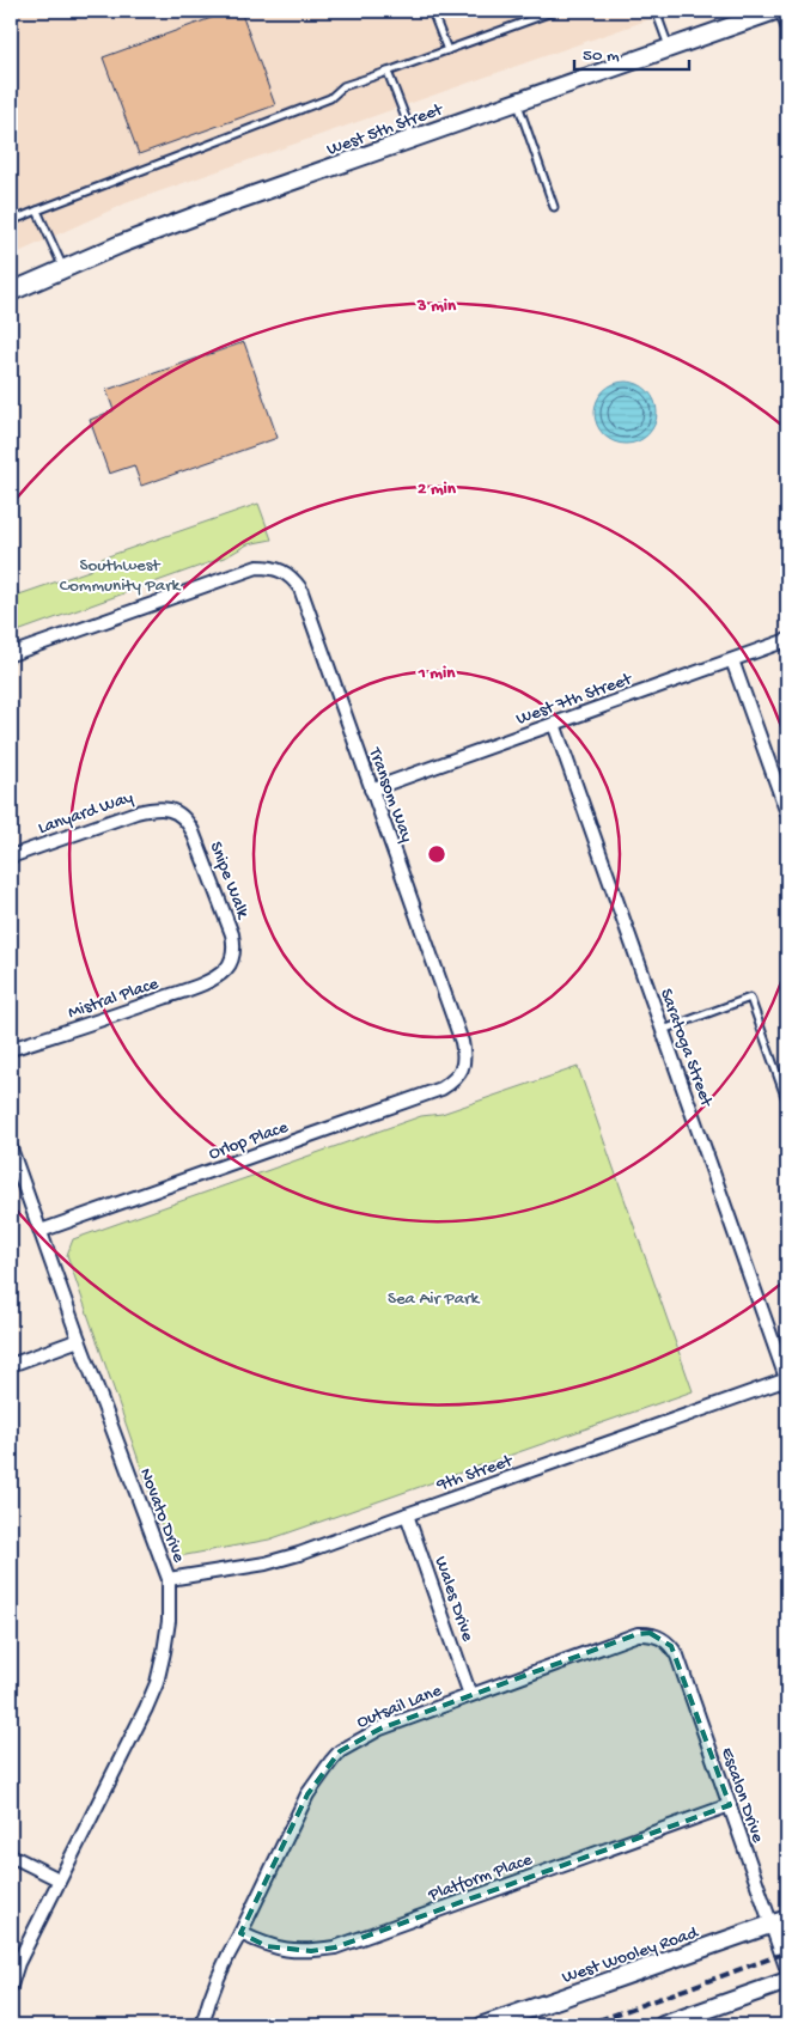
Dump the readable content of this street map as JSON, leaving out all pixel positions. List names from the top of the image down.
{
  "streets": {
    "main road": ["West 5th Street", "West Wooley Road"],
    "street": [
      "West 7th Street",
      "Transom Way",
      "Lanyard Way",
      "Snipe Walk",
      "Mistral Place",
      "Saratoga Street",
      "Orlop Place",
      "9th Street",
      "Novato Drive",
      "Wales Drive",
      "Outsail Lane",
      "Escalon Drive",
      "Platform Place"
    ]
  },
  "crossings": [
    ["West 7th Street", "Transom Way"],
    ["West 7th Street", "Saratoga Street"],
    ["Transom Way", "Orlop Place"],
    ["Lanyard Way", "Snipe Walk"],
    ["Snipe Walk", "Mistral Place"],
    ["Saratoga Street", "9th Street"],
    ["Orlop Place", "Novato Drive"],
    ["9th Street", "Novato Drive"],
    ["9th Street", "Wales Drive"],
    ["Wales Drive", "Outsail Lane"],
    ["Outsail Lane", "Escalon Drive"],
    ["Outsail Lane", "Platform Place"],
    ["Escalon Drive", "Platform Place"],
    ["Escalon Drive", "West Wooley Road"]
  ],
  "parks": ["Southwest Community Park", "Sea Air Park"],
  "scale_bar": "50 m",
  "rings": ["3 min", "2 min", "1 min"]
}
